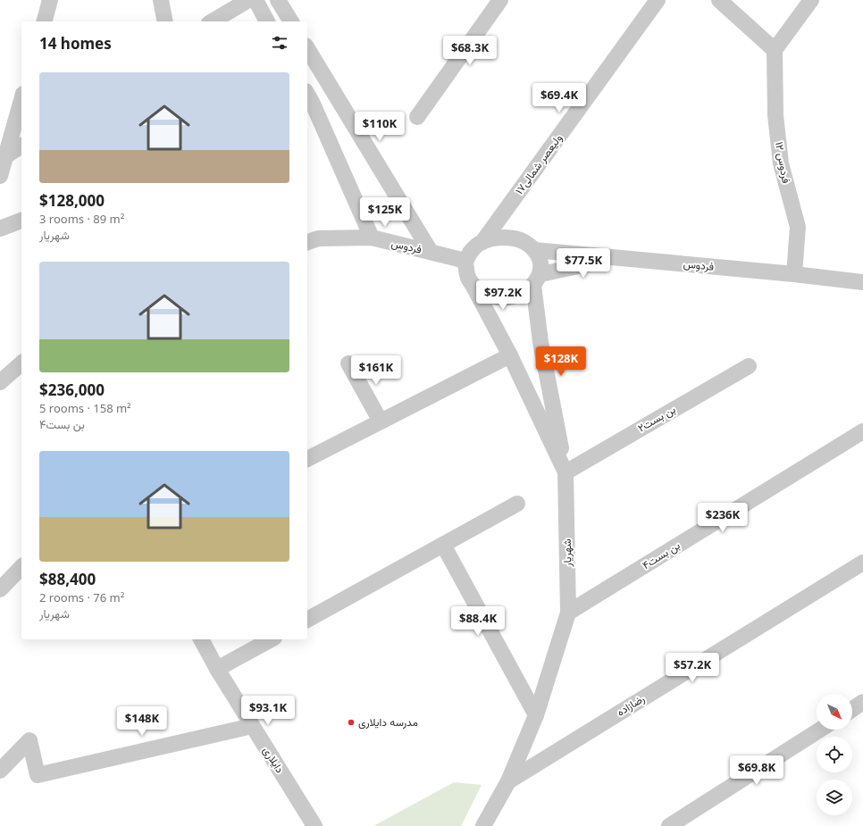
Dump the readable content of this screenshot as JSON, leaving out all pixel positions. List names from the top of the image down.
{
  "streets": {
    "street": [
      "فردوس ۱۲",
      "ولیعصر شمالی۱۷",
      "فردوس",
      "بن بست۲",
      "شهریار",
      "بن بست۴",
      "رضازاده",
      "دایلاری"
    ]
  },
  "crossings": [
    ["فردوس ۱۲", "فردوس"],
    ["ولیعصر شمالی۱۷", "فردوس"],
    ["ولیعصر شمالی۱۷", "شهریار"],
    ["فردوس", "شهریار"],
    ["بن بست۲", "شهریار"],
    ["شهریار", "بن بست۴"],
    ["شهریار", "رضازاده"]
  ],
  "places": ["مدرسه دایلاری"],
  "north": "bottom right",
  "page": {
    "heading": "14 homes",
    "price": [
      "$68.3K",
      "$69.4K",
      "$110K",
      "$125K",
      "$77.5K",
      "$97.2K",
      "$128K",
      "$161K",
      "$236K",
      "$88.4K",
      "$57.2K",
      "$93.1K",
      "$148K",
      "$69.8K"
    ],
    "list": [
      {
        "name": "$128,000",
        "note": "3 rooms · 89 m² · شهریار"
      },
      {
        "name": "$236,000",
        "note": "5 rooms · 158 m² · بن بست۴"
      },
      {
        "name": "$88,400",
        "note": "2 rooms · 76 m² · شهریار"
      }
    ]
  }
}
